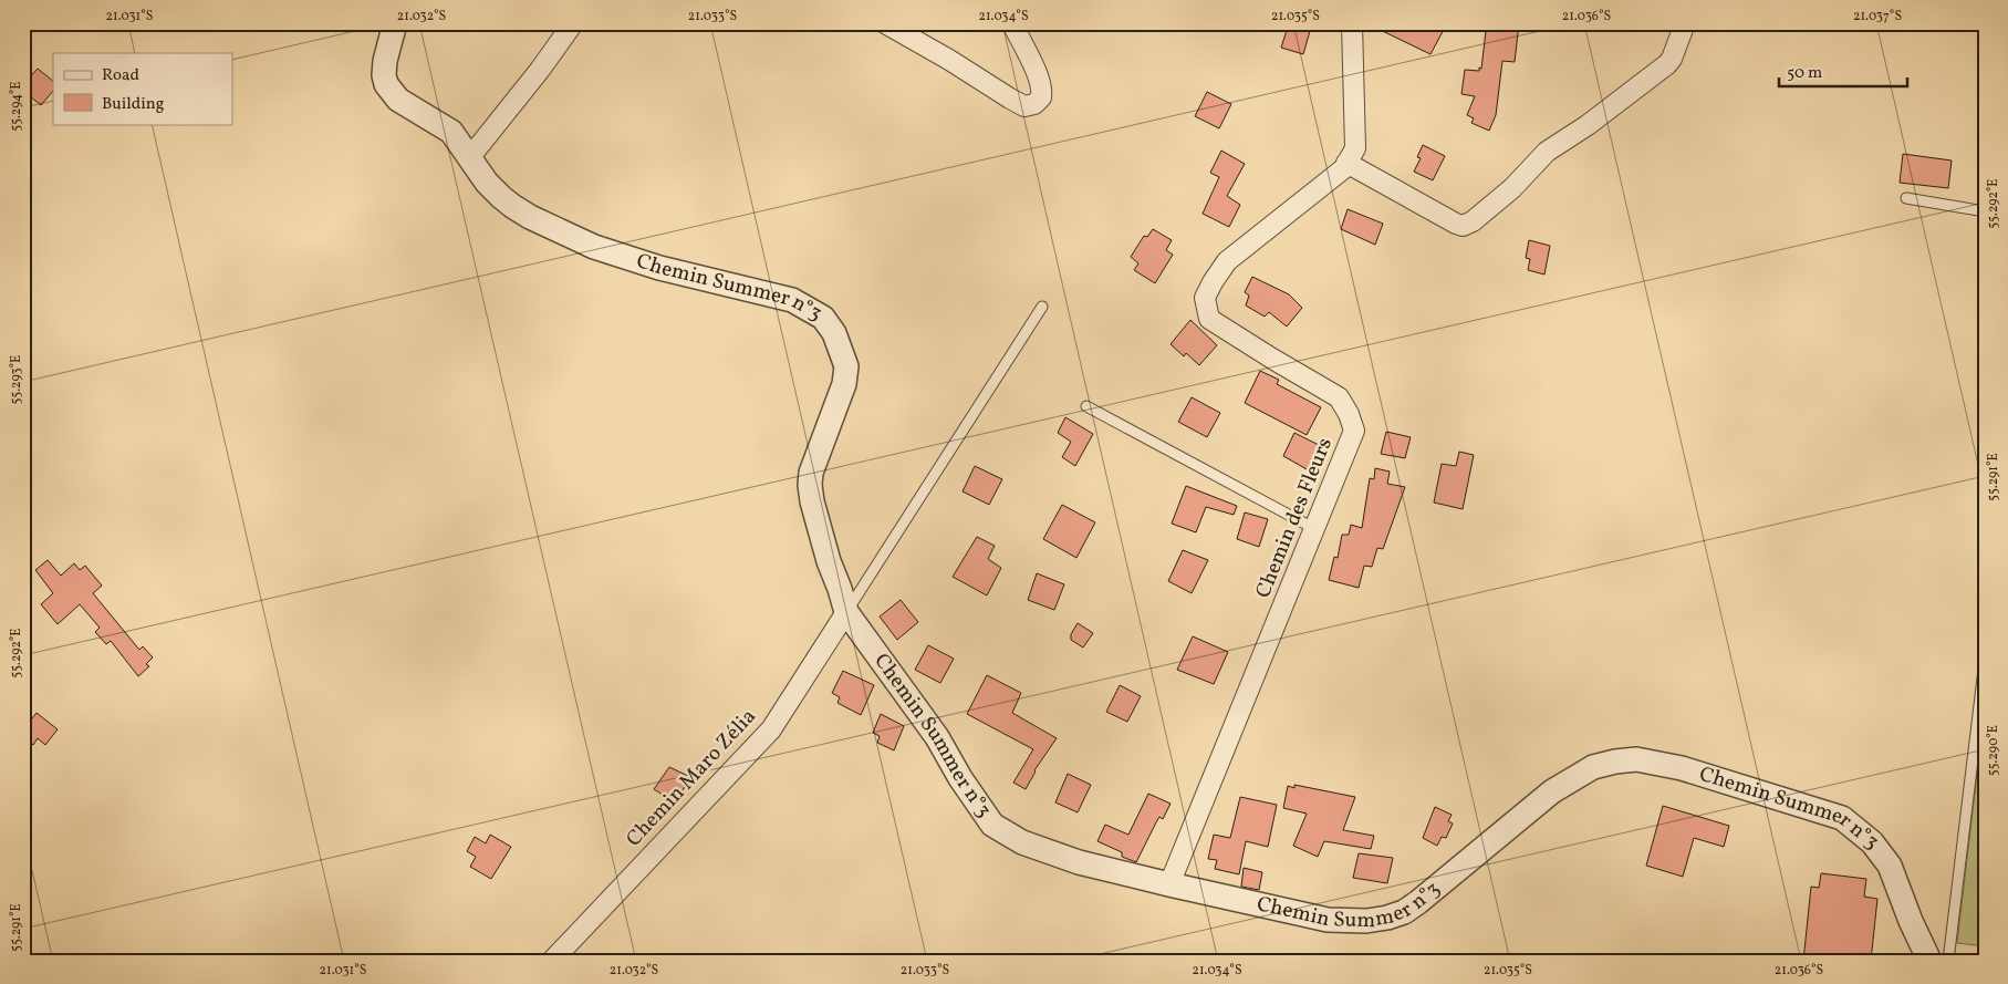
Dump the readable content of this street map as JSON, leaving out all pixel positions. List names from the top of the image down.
{
  "streets": {
    "street": ["Chemin Summer n°3", "Chemin des Fleurs", "Chemin Maro Zélia"]
  },
  "crossings": [
    ["Chemin Summer n°3", "Chemin des Fleurs"],
    ["Chemin Summer n°3", "Chemin Maro Zélia"]
  ],
  "legend": ["Road", "Building"],
  "scale_bar": "50 m",
  "coordinates": [
    "21.031°S",
    "21.032°S",
    "21.033°S",
    "21.034°S",
    "21.035°S",
    "21.036°S",
    "21.037°S",
    "55.294°E",
    "55.292°E",
    "55.293°E",
    "55.291°E",
    "55.290°E"
  ]
}
